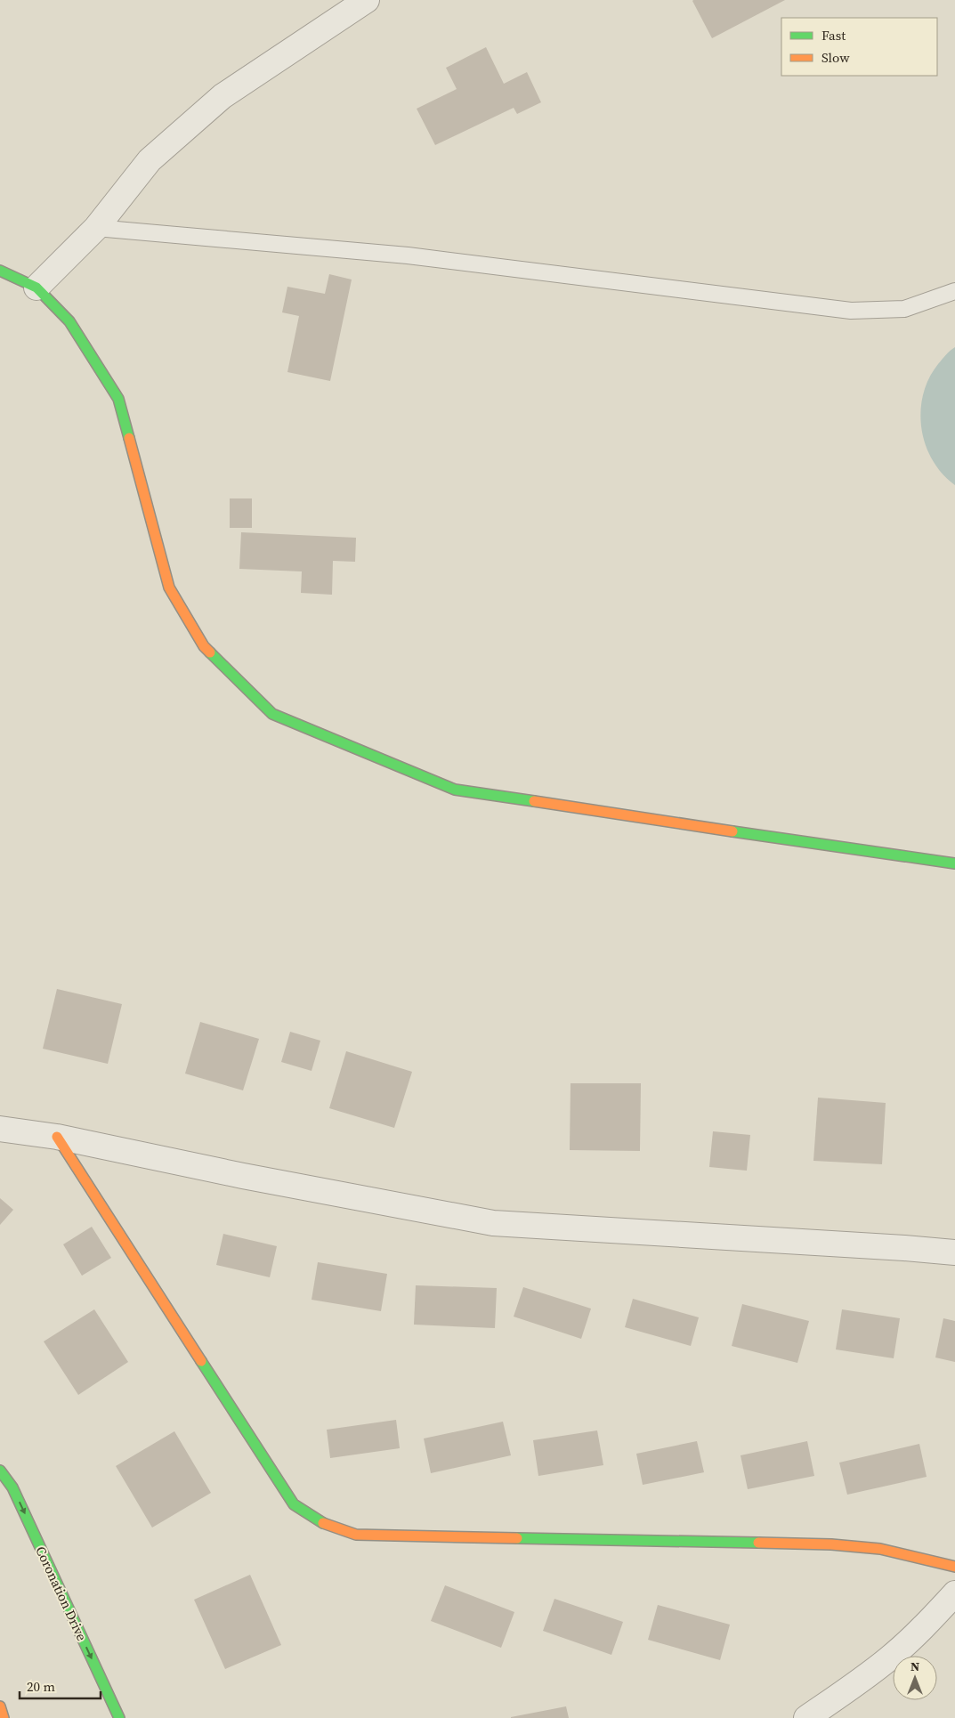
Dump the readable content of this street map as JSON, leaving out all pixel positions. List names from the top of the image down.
{
  "streets": {
    "street": ["Coronation Drive"]
  },
  "one_way": ["Coronation Drive"],
  "legend": ["Fast", "Slow"],
  "scale_bar": "20 m",
  "north": "top"
}
